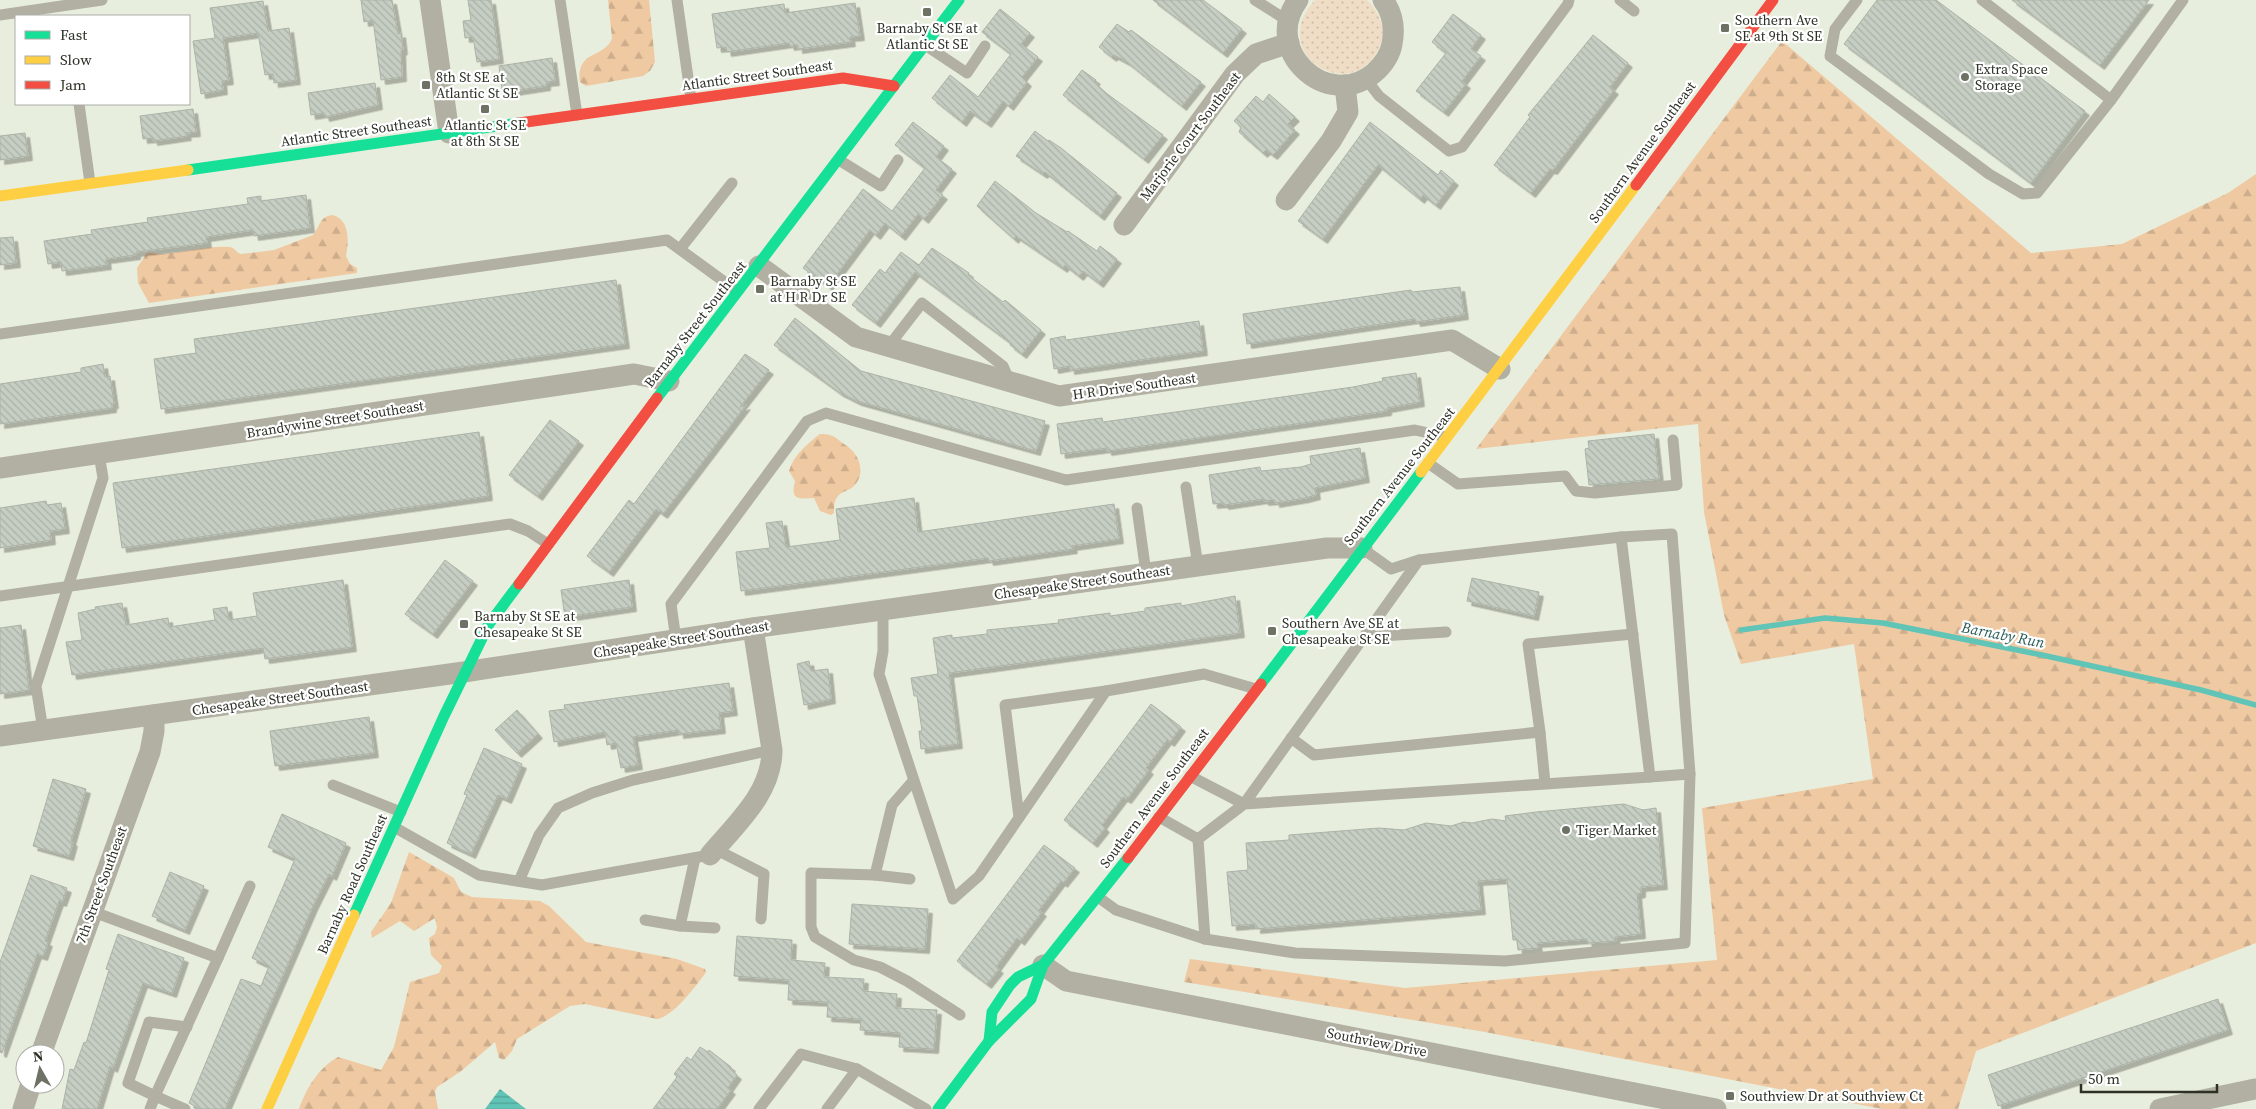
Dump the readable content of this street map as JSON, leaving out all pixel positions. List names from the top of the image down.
{
  "streets": {
    "street": [
      "Atlantic Street Southeast",
      "Marjorie Court Southeast",
      "Southern Avenue Southeast",
      "Barnaby Street Southeast",
      "H R Drive Southeast",
      "Brandywine Street Southeast",
      "Chesapeake Street Southeast",
      "Barnaby Road Southeast",
      "7th Street Southeast",
      "Southview Drive"
    ]
  },
  "crossings": [
    ["Atlantic Street Southeast", "Barnaby Street Southeast"],
    ["Southern Avenue Southeast", "H R Drive Southeast"],
    ["Southern Avenue Southeast", "Chesapeake Street Southeast"],
    ["Southern Avenue Southeast", "Southview Drive"],
    ["Barnaby Street Southeast", "H R Drive Southeast"],
    ["Barnaby Street Southeast", "Brandywine Street Southeast"],
    ["Barnaby Street Southeast", "Chesapeake Street Southeast"],
    ["Barnaby Street Southeast", "Barnaby Road Southeast"],
    ["Chesapeake Street Southeast", "Barnaby Road Southeast"],
    ["Chesapeake Street Southeast", "7th Street Southeast"]
  ],
  "water": ["Barnaby Run"],
  "places": {
    "transit": [
      "Barnaby St SE at Atlantic St SE",
      "Southern Ave SE at 9th St SE",
      "8th St SE at Atlantic St SE",
      "Atlantic St SE at 8th St SE",
      "Barnaby St SE at H R Dr SE",
      "Barnaby St SE at Chesapeake St SE",
      "Southern Ave SE at Chesapeake St SE",
      "Southview Dr at Southview Ct"
    ],
    "other": ["Extra Space Storage", "Tiger Market"]
  },
  "legend": ["Fast", "Slow", "Jam"],
  "scale_bar": "50 m",
  "north": "top"
}
